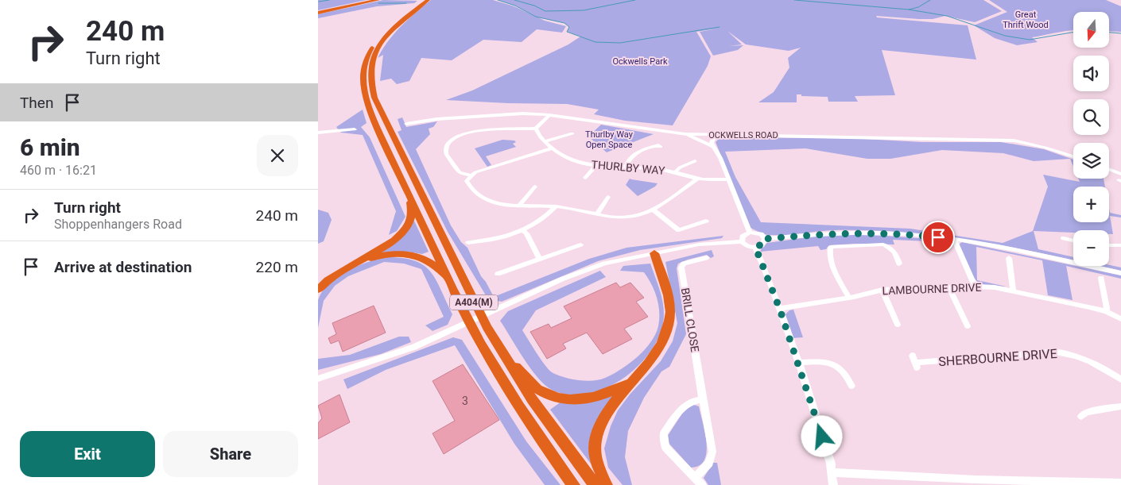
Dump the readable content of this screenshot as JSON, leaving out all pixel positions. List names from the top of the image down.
{
  "streets": {
    "highway": ["A404(M)"],
    "street": [
      "OCKWELLS ROAD",
      "THURLBY WAY",
      "LAMBOURNE DRIVE",
      "BRILL CLOSE",
      "SHERBOURNE DRIVE"
    ]
  },
  "parks": ["Great Thrift Wood", "Ockwells Park", "Thurlby Way Open Space"],
  "house_numbers": ["3"],
  "north": "bottom",
  "page": {
    "turn": ["240 m", "Turn right"],
    "map_buttons": ["+", "−"],
    "then": "Then",
    "heading": ["6 min", "460 m · 16:21"],
    "list": [
      {
        "name": "Turn right",
        "note": "Shoppenhangers Road",
        "value": "240 m"
      },
      {
        "name": "Arrive at destination",
        "value": "220 m"
      }
    ],
    "buttons": ["Exit", "Share"]
  }
}
